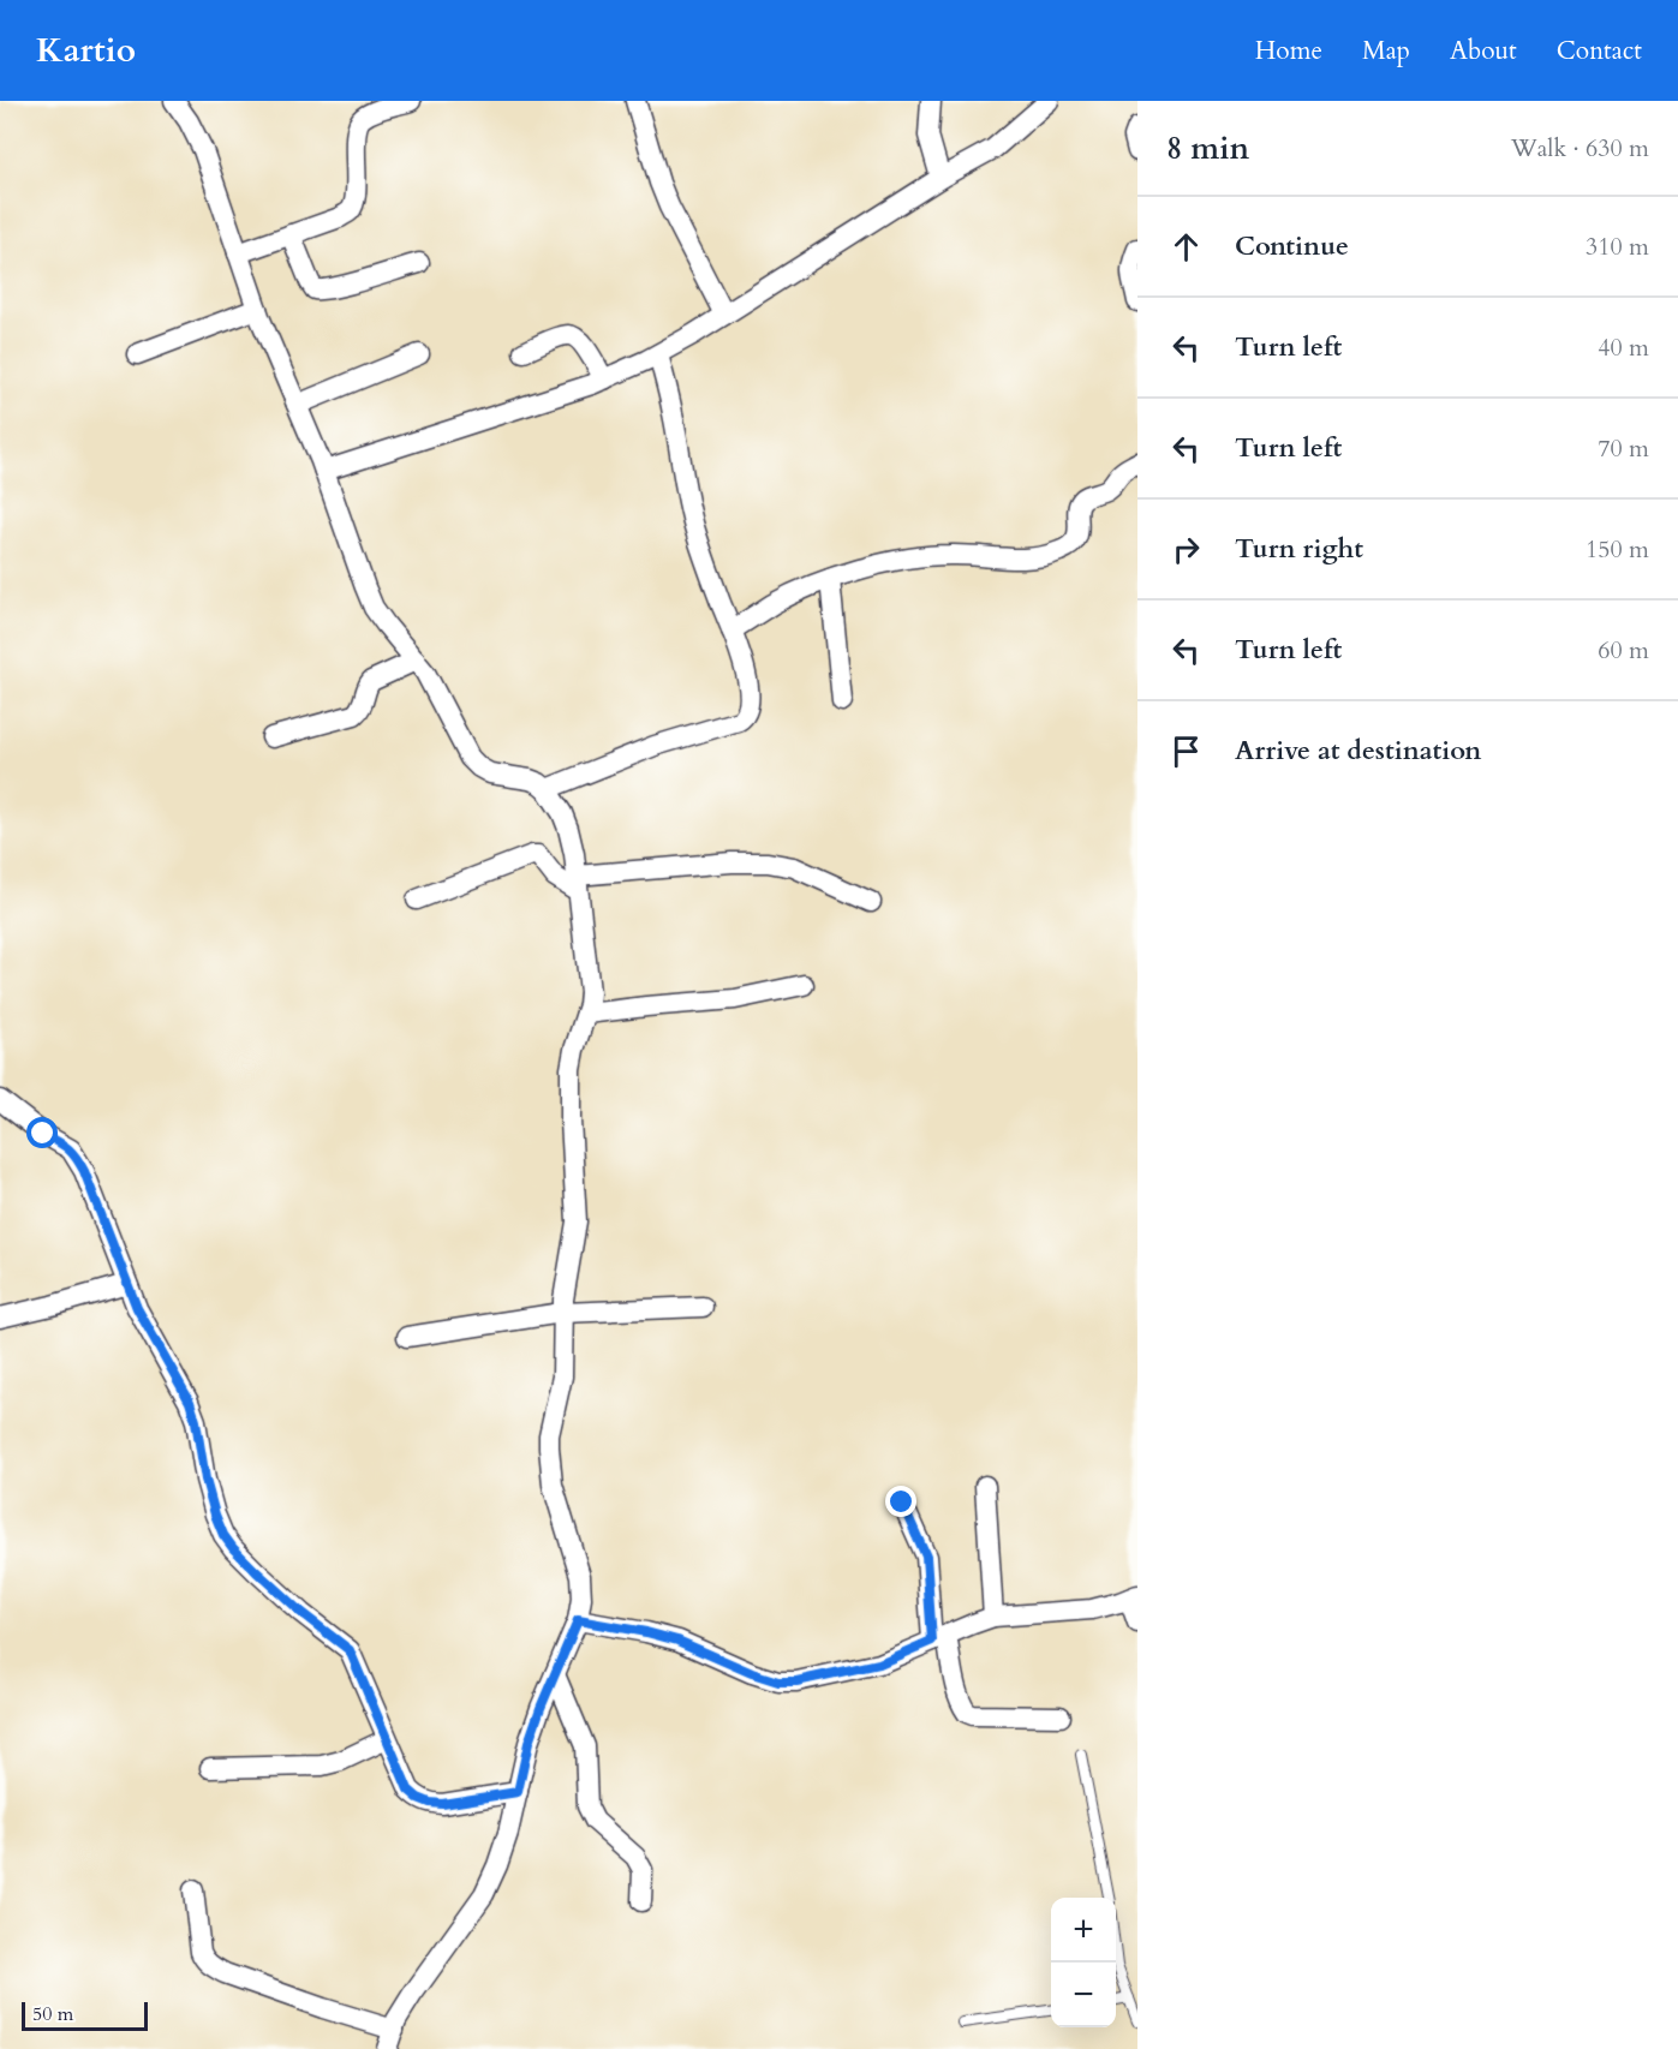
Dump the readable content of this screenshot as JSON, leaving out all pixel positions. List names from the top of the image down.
{
  "scale_bar": "50 m",
  "page": {
    "header": "Kartio",
    "nav": [
      "Home",
      "Map",
      "About",
      "Contact"
    ],
    "heading": ["8 min", "Walk · 630 m"],
    "list": [
      ["Continue", "310 m"],
      ["Turn left", "40 m"],
      ["Turn left", "70 m"],
      ["Turn right", "150 m"],
      ["Turn left", "60 m"],
      "Arrive at destination"
    ],
    "map_buttons": ["+", "−"],
    "scale": "50 m"
  }
}
